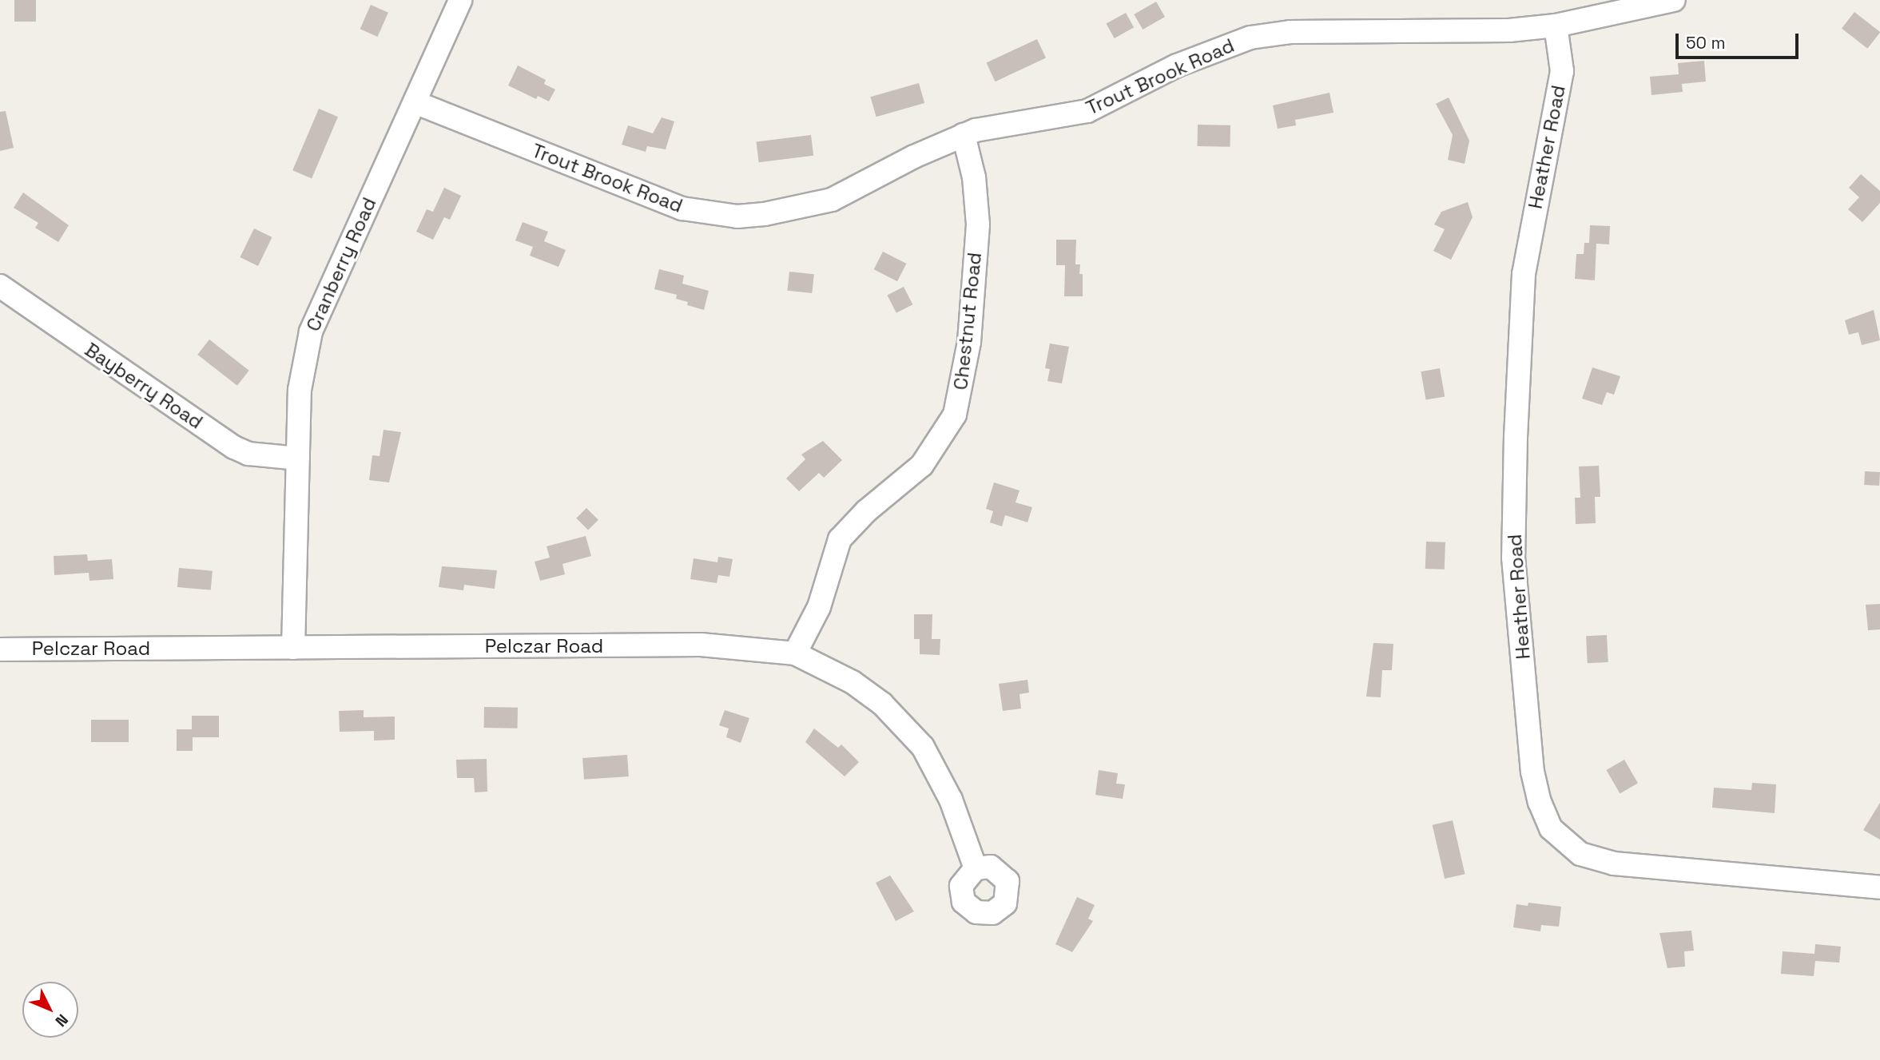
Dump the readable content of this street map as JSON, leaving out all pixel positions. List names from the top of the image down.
{
  "streets": {
    "street": [
      "Trout Brook Road",
      "Heather Road",
      "Cranberry Road",
      "Chestnut Road",
      "Bayberry Road",
      "Pelczar Road"
    ]
  },
  "crossings": [
    ["Trout Brook Road", "Heather Road"],
    ["Trout Brook Road", "Cranberry Road"],
    ["Trout Brook Road", "Chestnut Road"],
    ["Cranberry Road", "Bayberry Road"],
    ["Cranberry Road", "Pelczar Road"],
    ["Chestnut Road", "Pelczar Road"]
  ],
  "scale_bar": "50 m",
  "north": "bottom right"
}
